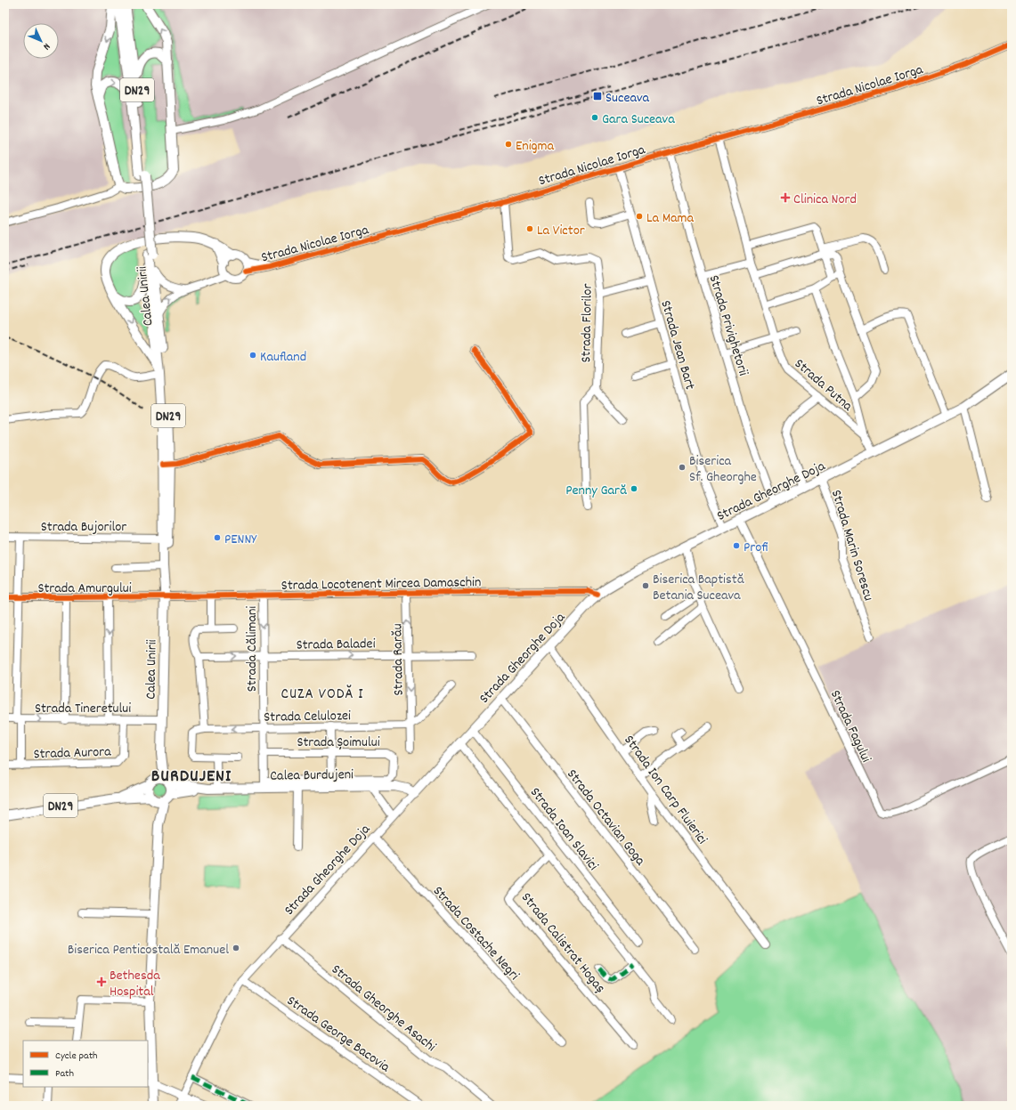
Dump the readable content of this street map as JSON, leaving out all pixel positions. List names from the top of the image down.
{
  "streets": {
    "main road": [
      "DN29",
      "Calea Unirii",
      "Strada Gheorghe Doja",
      "Calea Burdujeni"
    ],
    "street": [
      "Strada Nicolae Iorga",
      "Strada Florilor",
      "Strada Privighetorii",
      "Strada Jean Bart",
      "Strada Putna",
      "Strada Bujorilor",
      "Strada Marin Sorescu",
      "Strada Locotenent Mircea Damaschin",
      "Strada Amurgului",
      "Strada Baladei",
      "Strada Călimani",
      "Strada Rarău",
      "Strada Tineretului",
      "Strada Celulozei",
      "Strada Fagului",
      "Strada Șoimului",
      "Strada Aurora",
      "Strada Ion Carp Fluierici",
      "Strada Octavian Goga",
      "Strada Ioan Slavici",
      "Strada Costache Negri",
      "Strada Calistrat Hogaș",
      "Strada Gheorghe Asachi",
      "Strada George Bacovia"
    ]
  },
  "crossings": [
    ["Strada Nicolae Iorga", "Calea Unirii"],
    ["Strada Nicolae Iorga", "Strada Florilor"],
    ["Strada Nicolae Iorga", "Strada Privighetorii"],
    ["Strada Nicolae Iorga", "Strada Jean Bart"],
    ["Strada Nicolae Iorga", "Strada Putna"],
    ["DN29", "Calea Unirii"],
    ["DN29", "Calea Burdujeni"],
    ["Calea Unirii", "Strada Bujorilor"],
    ["Calea Unirii", "Strada Locotenent Mircea Damaschin"],
    ["Calea Unirii", "Strada Amurgului"],
    ["Calea Unirii", "Strada Tineretului"],
    ["Calea Unirii", "Calea Burdujeni"],
    ["Strada Privighetorii", "Strada Gheorghe Doja"],
    ["Strada Jean Bart", "Strada Gheorghe Doja"],
    ["Strada Putna", "Strada Gheorghe Doja"],
    ["Strada Gheorghe Doja", "Strada Marin Sorescu"],
    ["Strada Gheorghe Doja", "Strada Locotenent Mircea Damaschin"],
    ["Strada Gheorghe Doja", "Strada Fagului"],
    ["Strada Gheorghe Doja", "Calea Burdujeni"],
    ["Strada Gheorghe Doja", "Strada Ion Carp Fluierici"],
    ["Strada Gheorghe Doja", "Strada Octavian Goga"],
    ["Strada Gheorghe Doja", "Strada Ioan Slavici"],
    ["Strada Gheorghe Doja", "Strada Costache Negri"],
    ["Strada Gheorghe Doja", "Strada Gheorghe Asachi"],
    ["Strada Gheorghe Doja", "Strada George Bacovia"],
    ["Strada Bujorilor", "Strada Amurgului"],
    ["Strada Locotenent Mircea Damaschin", "Strada Amurgului"],
    ["Strada Locotenent Mircea Damaschin", "Strada Călimani"],
    ["Strada Locotenent Mircea Damaschin", "Strada Rarău"],
    ["Strada Baladei", "Strada Călimani"],
    ["Strada Baladei", "Strada Rarău"],
    ["Strada Călimani", "Strada Celulozei"],
    ["Strada Călimani", "Strada Șoimului"],
    ["Strada Călimani", "Calea Burdujeni"],
    ["Strada Rarău", "Strada Celulozei"],
    ["Strada Tineretului", "Strada Aurora"]
  ],
  "one_way": ["Strada Baladei"],
  "districts": ["CUZA VODĂ I", "BURDUJENI"],
  "places": {
    "transit": ["Suceava"],
    "other": [
      "Gara Suceava",
      "Enigma",
      "La Mama",
      "La Victor",
      "Kaufland",
      "Biserica Sf. Gheorghe",
      "Penny Gară",
      "PENNY",
      "Profi",
      "Biserica Baptistă Betania Suceava",
      "Biserica Penticostală Emanuel"
    ],
    "health": ["Clinica Nord", "Bethesda Hospital"]
  },
  "legend": ["Cycle path", "Path"],
  "north": "bottom right"
}
